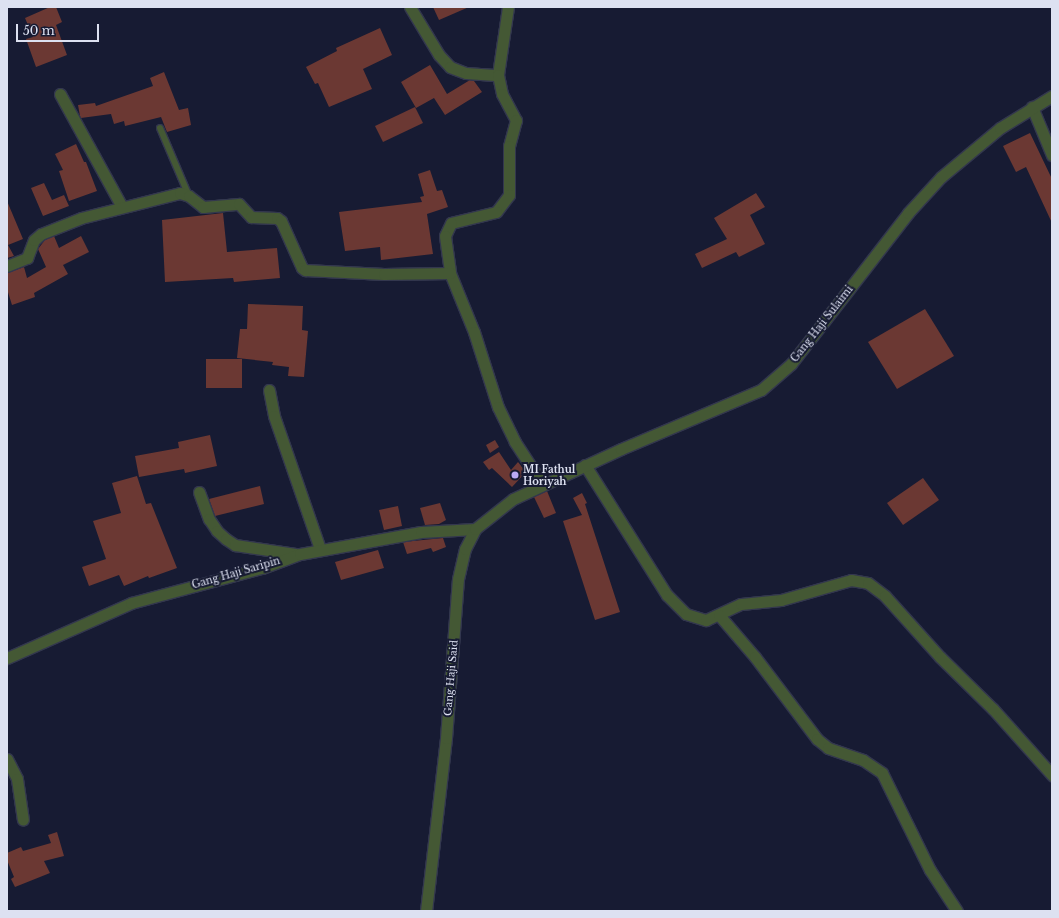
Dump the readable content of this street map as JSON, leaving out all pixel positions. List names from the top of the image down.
{
  "streets": {
    "street": ["Gang Haji Sulaimi", "Gang Haji Saripin", "Gang Haji Said"]
  },
  "crossings": [
    ["Gang Haji Sulaimi", "Gang Haji Said"],
    ["Gang Haji Saripin", "Gang Haji Said"]
  ],
  "places": ["MI Fathul Horiyah"],
  "scale_bar": "50 m"
}
